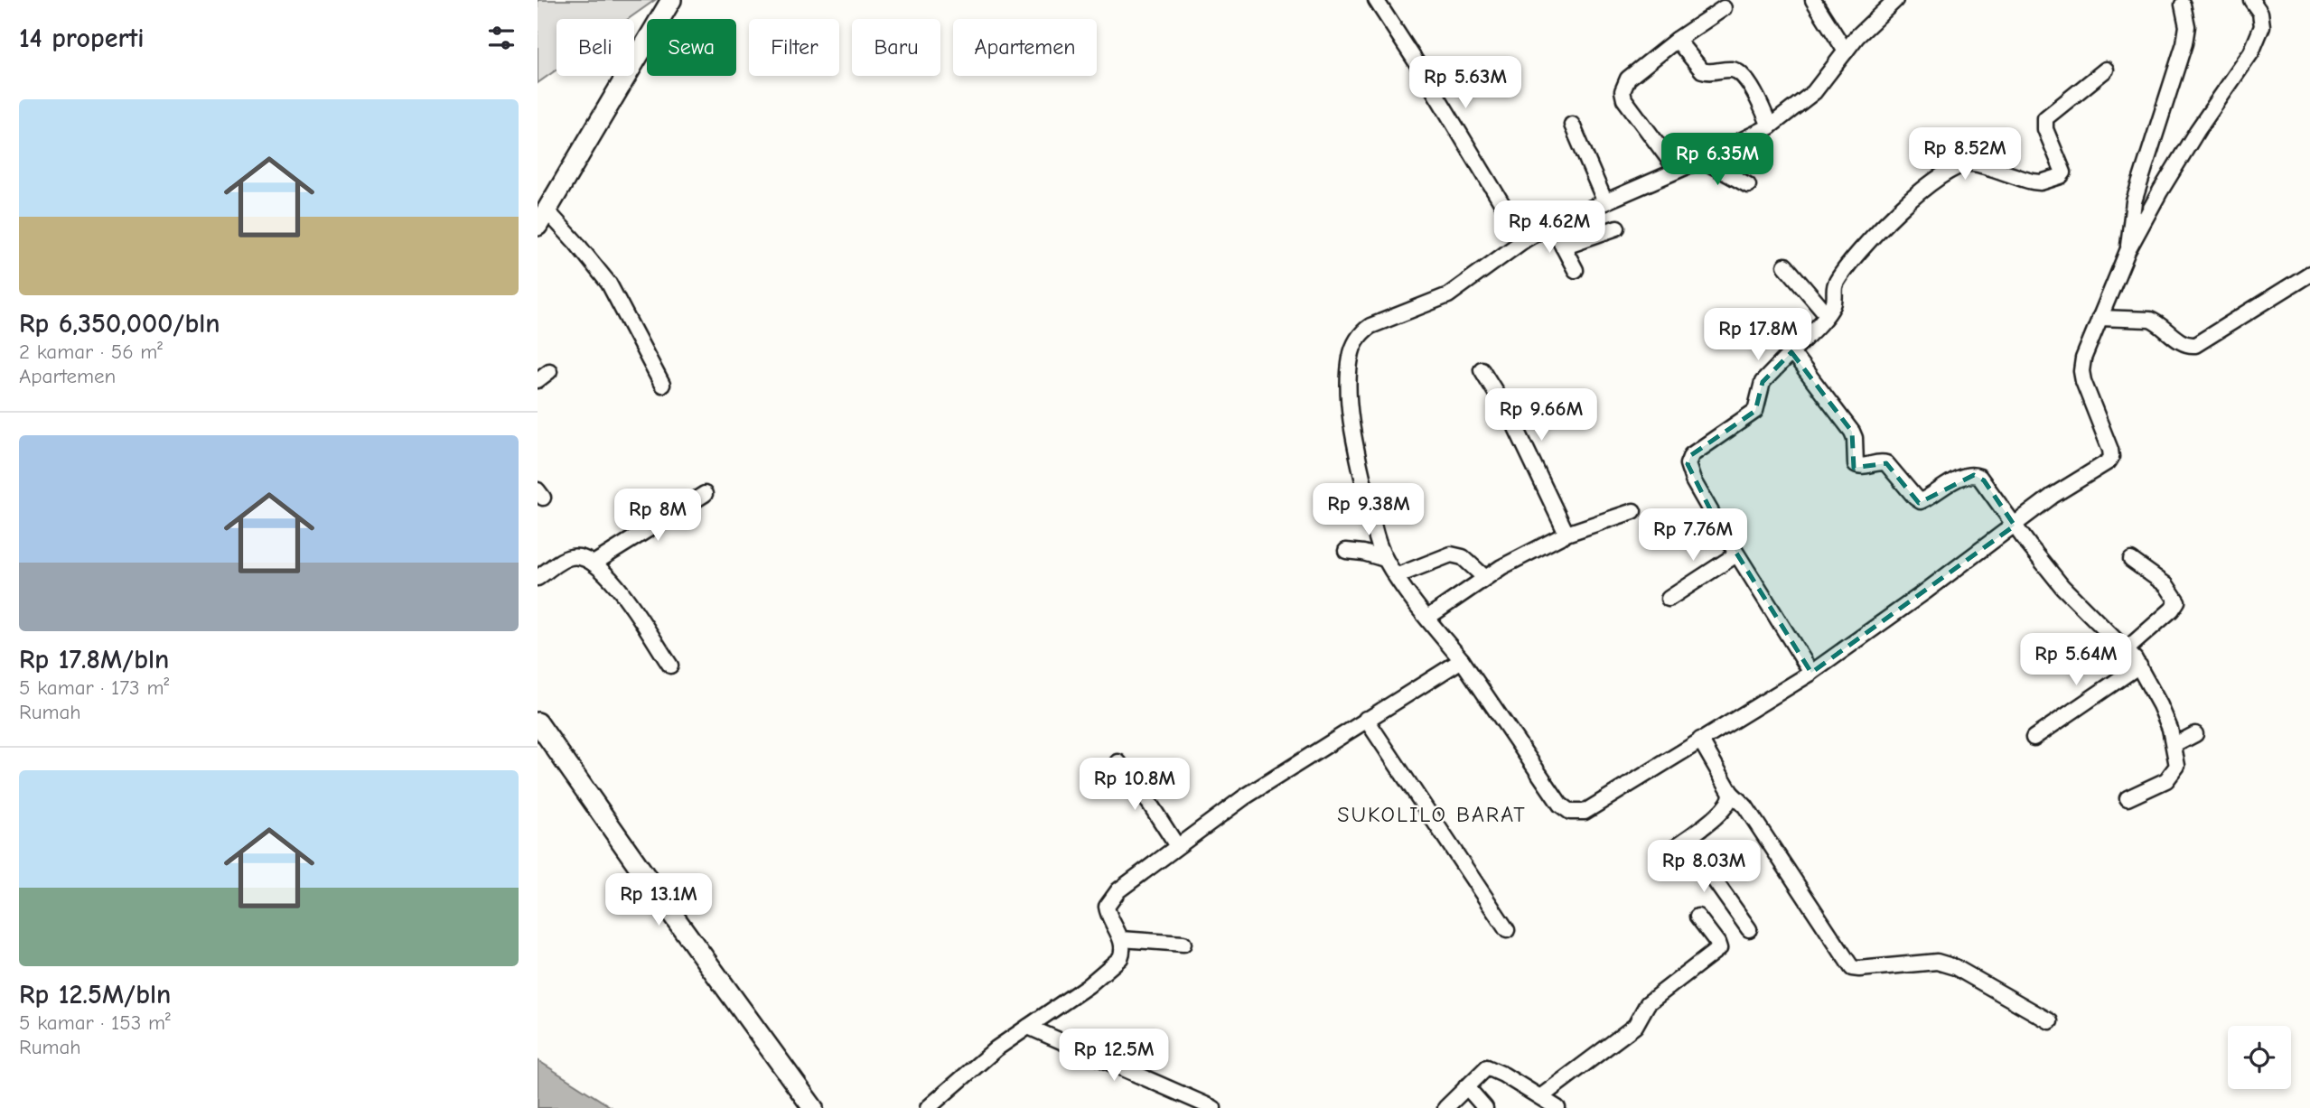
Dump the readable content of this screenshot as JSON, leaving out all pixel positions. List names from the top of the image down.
{
  "districts": ["SUKOLILO BARAT"],
  "page": {
    "heading": "14 properti",
    "chip": [
      "Beli",
      "Sewa",
      "Filter",
      "Baru",
      "Apartemen"
    ],
    "price": [
      "Rp 5.63M",
      "Rp 8.52M",
      "Rp 6.35M",
      "Rp 4.62M",
      "Rp 17.8M",
      "Rp 9.66M",
      "Rp 9.38M",
      "Rp 8M",
      "Rp 7.76M",
      "Rp 5.64M",
      "Rp 10.8M",
      "Rp 8.03M",
      "Rp 13.1M",
      "Rp 12.5M"
    ],
    "list": [
      {
        "name": "Rp 6,350,000/bln",
        "note": "2 kamar · 56 m² · Apartemen"
      },
      {
        "name": "Rp 17.8M/bln",
        "note": "5 kamar · 173 m² · Rumah"
      },
      {
        "name": "Rp 12.5M/bln",
        "note": "5 kamar · 153 m² · Rumah"
      }
    ]
  }
}
